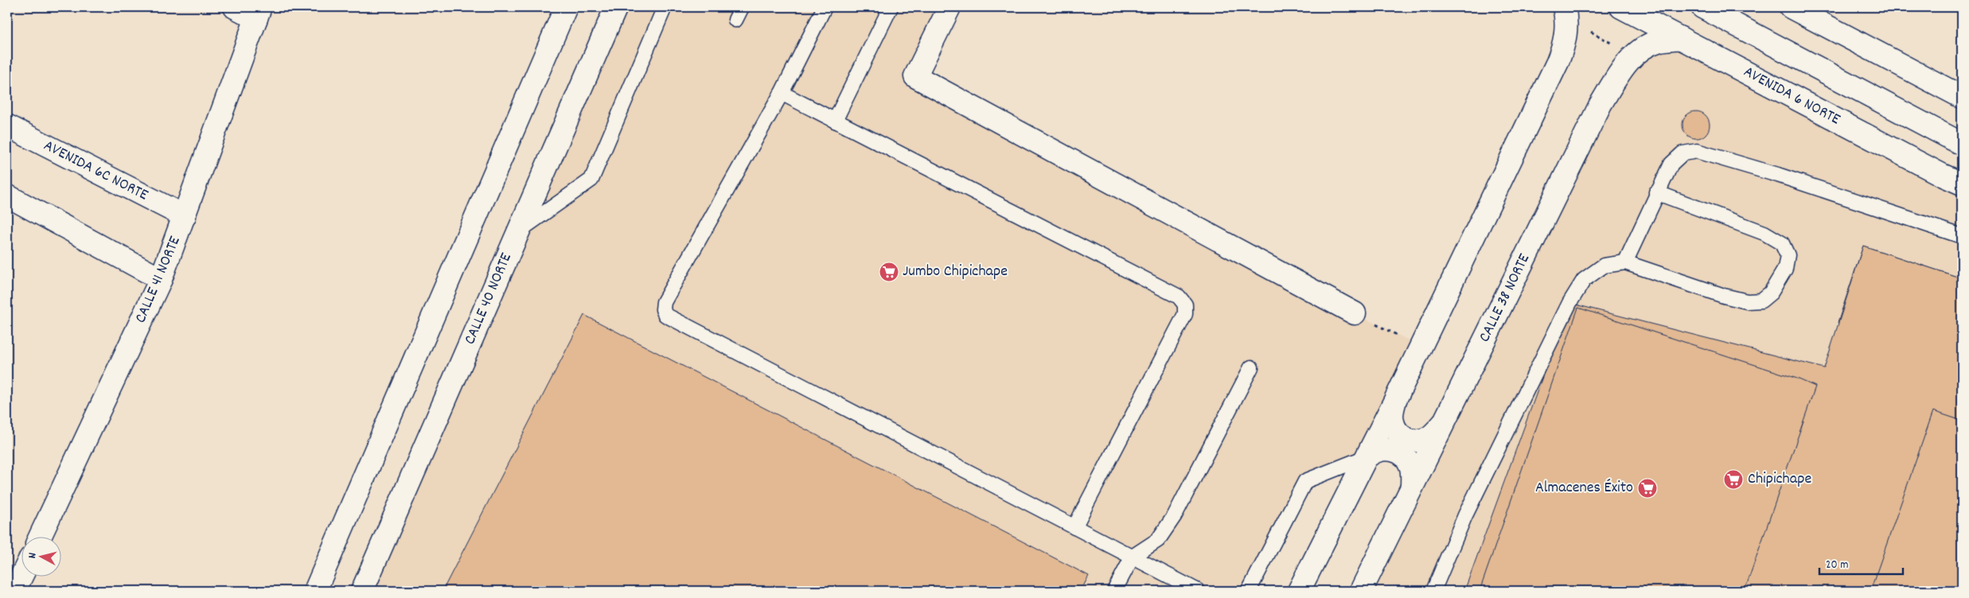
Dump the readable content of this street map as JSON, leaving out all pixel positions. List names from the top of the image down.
{
  "streets": {
    "street": [
      "AVENIDA 6 NORTE",
      "AVENIDA 6C NORTE",
      "CALLE 41 NORTE",
      "CALLE 38 NORTE",
      "CALLE 40 NORTE"
    ]
  },
  "crossings": [
    ["AVENIDA 6 NORTE", "CALLE 38 NORTE"],
    ["AVENIDA 6C NORTE", "CALLE 41 NORTE"]
  ],
  "places": {
    "supermarket": ["Jumbo Chipichape", "Chipichape", "Almacenes Éxito"]
  },
  "scale_bar": "20 m",
  "north": "left"
}
